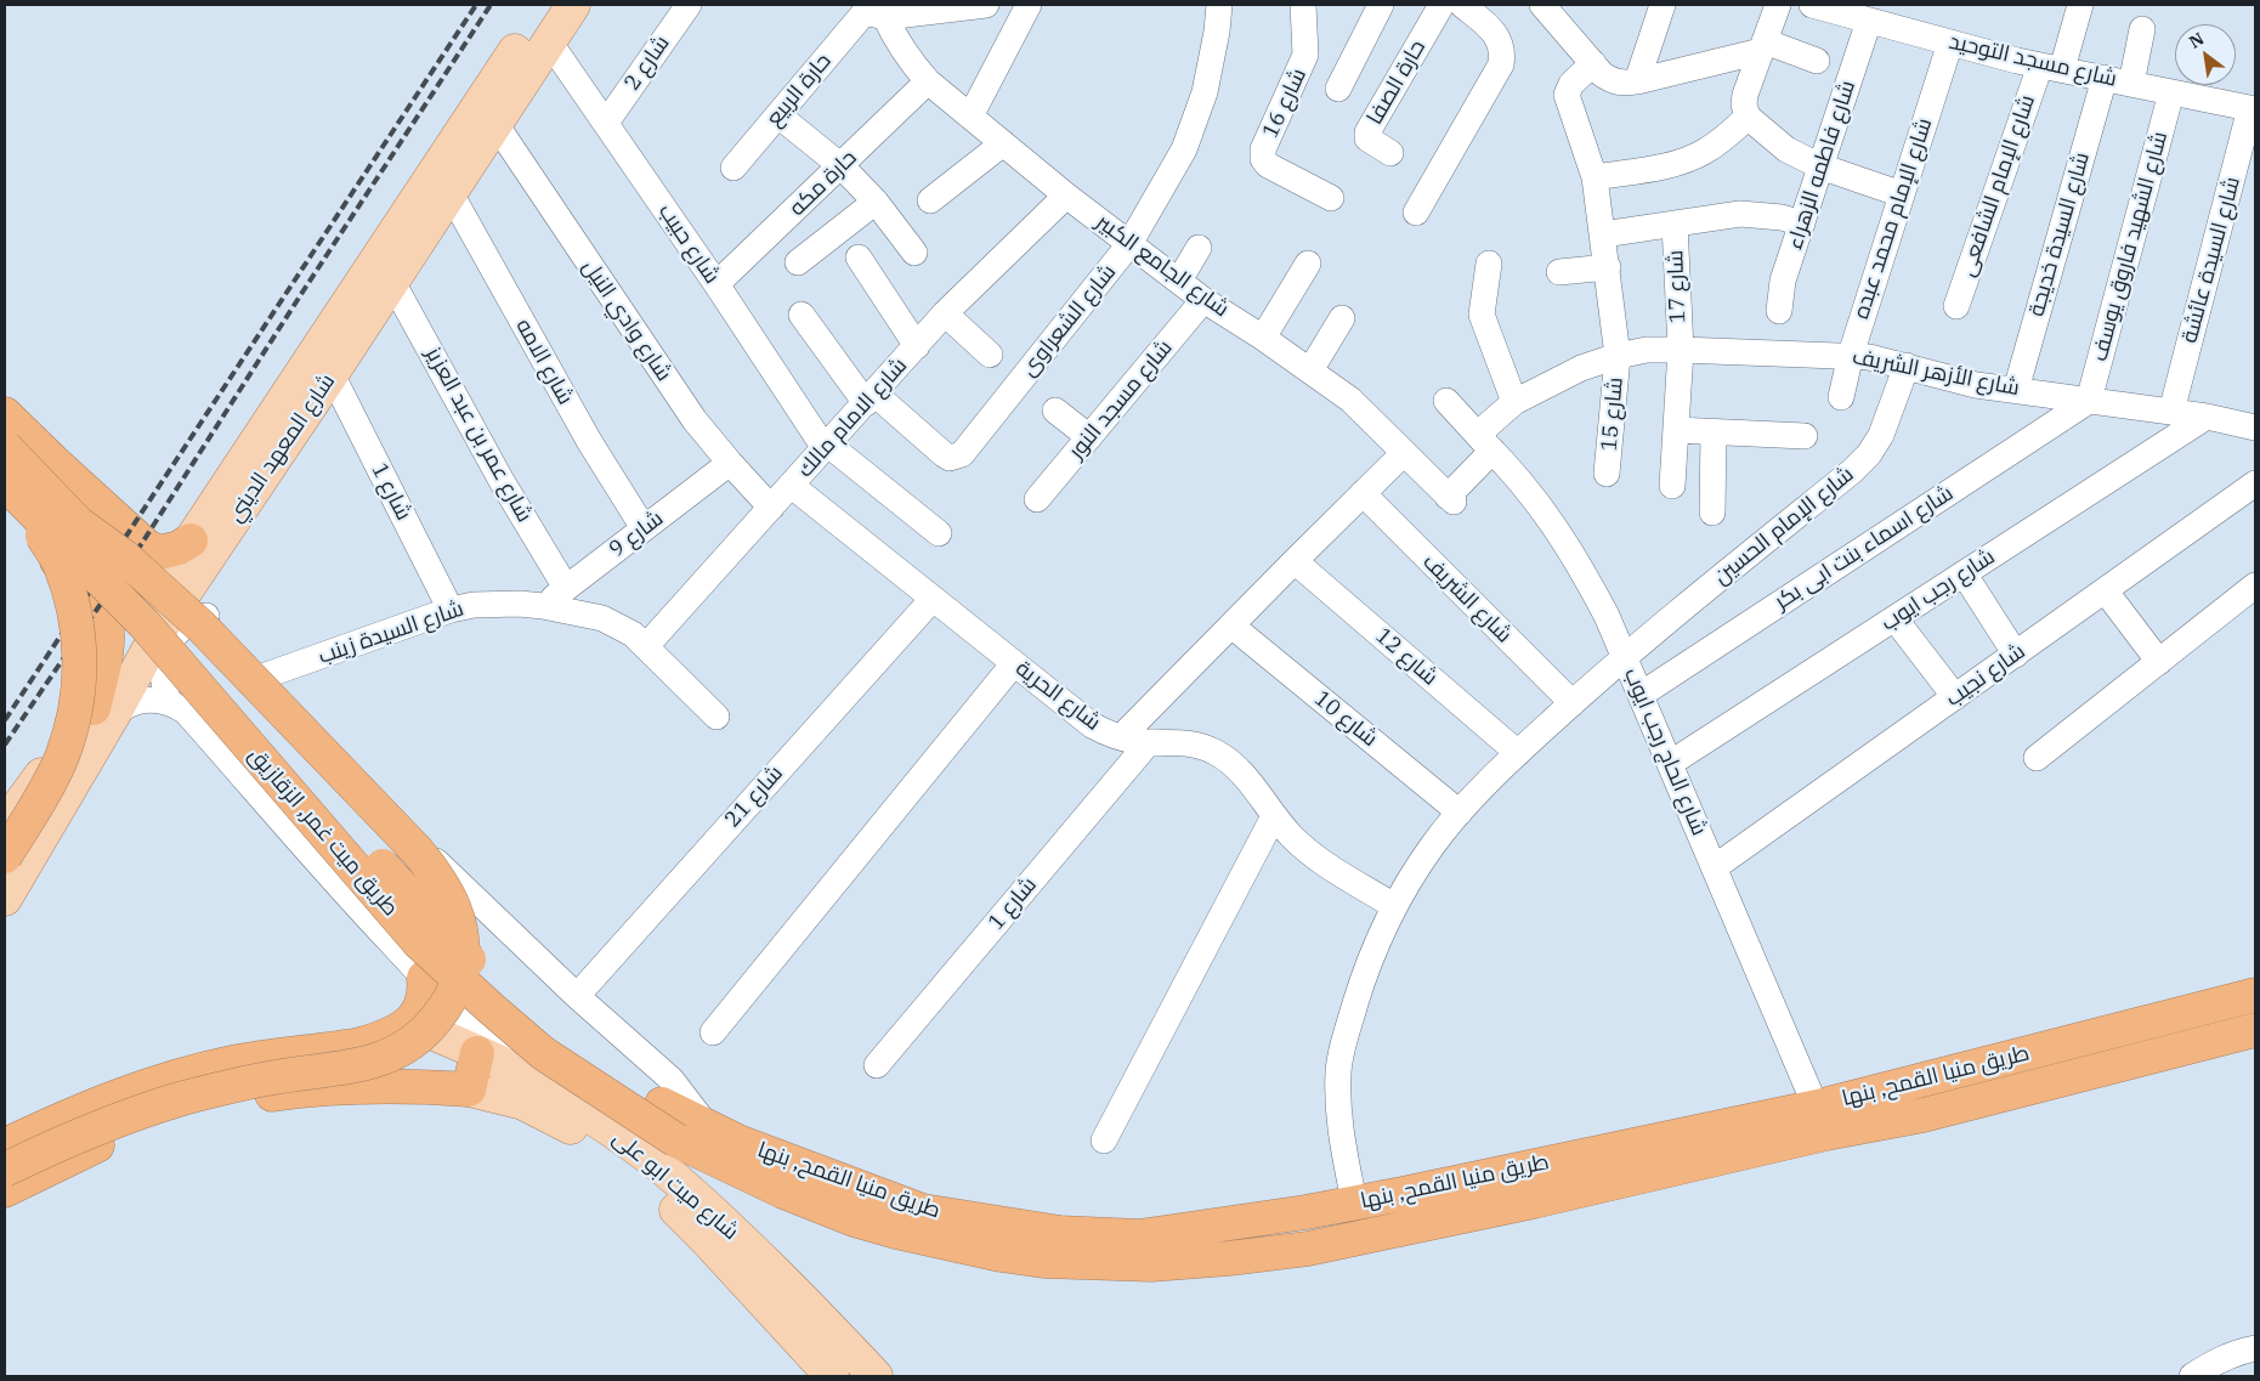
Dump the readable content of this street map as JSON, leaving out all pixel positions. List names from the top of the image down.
{
  "streets": {
    "highway": ["طريق ميت غمر, الزقازيق", "طريق منيا القمح, بنها"],
    "main road": ["شارع المعهد الديني", "شارع ميت ابو على"],
    "street": [
      "شارع مسجد التوحيد",
      "شارع 2",
      "حارة الصفا",
      "حارة الربيع",
      "شارع 16",
      "شارع فاطمه الزهراء",
      "حارة مكه",
      "شارع الإمام الشافعى",
      "شارع الإمام محمد عبده",
      "شارع السيدة خديجة",
      "شارع حبيب",
      "شارع الشهيد فاروق يوسف",
      "شارع السيدة عائشة",
      "شارع الجامع الكبير",
      "شارع 17",
      "شارع وادي النيل",
      "شارع الشعراوى",
      "شارع الامه",
      "شارع الأزهر الشريف",
      "شارع مسجد النور",
      "شارع 15",
      "شارع الامام مالك",
      "شارع عمر بن عبد العزيز",
      "شارع 1",
      "شارع الإمام الحسين",
      "شارع 9",
      "شارع اسماء بنت ابى بكر",
      "شارع رجب ايوب",
      "شارع الشريف",
      "شارع السيدة زينب",
      "شارع 12",
      "شارع نجيب",
      "شارع الحرية",
      "شارع 10",
      "شارع الحاج رجب ايوب",
      "شارع 21"
    ]
  },
  "crossings": [
    ["شارع مسجد التوحيد", "شارع فاطمه الزهراء"],
    ["شارع مسجد التوحيد", "شارع الإمام الشافعى"],
    ["شارع مسجد التوحيد", "شارع الإمام محمد عبده"],
    ["شارع مسجد التوحيد", "شارع السيدة خديجة"],
    ["شارع مسجد التوحيد", "شارع الشهيد فاروق يوسف"],
    ["شارع مسجد التوحيد", "شارع السيدة عائشة"],
    ["شارع 2", "شارع حبيب"],
    ["حارة الربيع", "شارع الجامع الكبير"],
    ["حارة مكه", "شارع حبيب"],
    ["حارة مكه", "شارع الجامع الكبير"],
    ["شارع الإمام محمد عبده", "شارع الأزهر الشريف"],
    ["شارع السيدة خديجة", "شارع الأزهر الشريف"],
    ["شارع حبيب", "شارع الامام مالك"],
    ["شارع حبيب", "شارع المعهد الديني"],
    ["شارع الشهيد فاروق يوسف", "شارع الأزهر الشريف"],
    ["شارع الشهيد فاروق يوسف", "شارع اسماء بنت ابى بكر"],
    ["شارع السيدة عائشة", "شارع الأزهر الشريف"],
    ["شارع الجامع الكبير", "شارع الشعراوى"],
    ["شارع الجامع الكبير", "شارع مسجد النور"],
    ["شارع الجامع الكبير", "شارع الامام مالك"],
    ["شارع الجامع الكبير", "شارع الحاج رجب ايوب"],
    ["شارع 17", "شارع الأزهر الشريف"],
    ["شارع وادي النيل", "شارع الامام مالك"],
    ["شارع وادي النيل", "شارع المعهد الديني"],
    ["شارع وادي النيل", "شارع 9"],
    ["شارع الشعراوى", "شارع الامام مالك"],
    ["شارع الامه", "شارع المعهد الديني"],
    ["شارع الامه", "شارع 9"],
    ["شارع الأزهر الشريف", "شارع 15"],
    ["شارع الأزهر الشريف", "شارع الإمام الحسين"],
    ["شارع الأزهر الشريف", "شارع اسماء بنت ابى بكر"],
    ["شارع الأزهر الشريف", "شارع رجب ايوب"],
    ["شارع الامام مالك", "شارع السيدة زينب"],
    ["شارع الامام مالك", "شارع الحرية"],
    ["شارع عمر بن عبد العزيز", "شارع المعهد الديني"],
    ["شارع عمر بن عبد العزيز", "شارع 9"],
    ["شارع المعهد الديني", "شارع 1"],
    ["شارع 1", "شارع السيدة زينب"],
    ["شارع 1", "شارع الحرية"],
    ["شارع الإمام الحسين", "شارع الشريف"],
    ["شارع الإمام الحسين", "شارع 12"],
    ["شارع الإمام الحسين", "شارع الحرية"],
    ["شارع الإمام الحسين", "شارع 10"],
    ["شارع الإمام الحسين", "شارع الحاج رجب ايوب"],
    ["شارع الإمام الحسين", "طريق منيا القمح, بنها"],
    ["شارع 9", "شارع السيدة زينب"],
    ["شارع اسماء بنت ابى بكر", "شارع الحاج رجب ايوب"],
    ["شارع رجب ايوب", "شارع الحاج رجب ايوب"],
    ["شارع نجيب", "شارع الحاج رجب ايوب"],
    ["شارع الحرية", "شارع 21"],
    ["شارع الحاج رجب ايوب", "طريق منيا القمح, بنها"],
    ["طريق ميت غمر, الزقازيق", "طريق منيا القمح, بنها"]
  ],
  "north": "top left"
}
